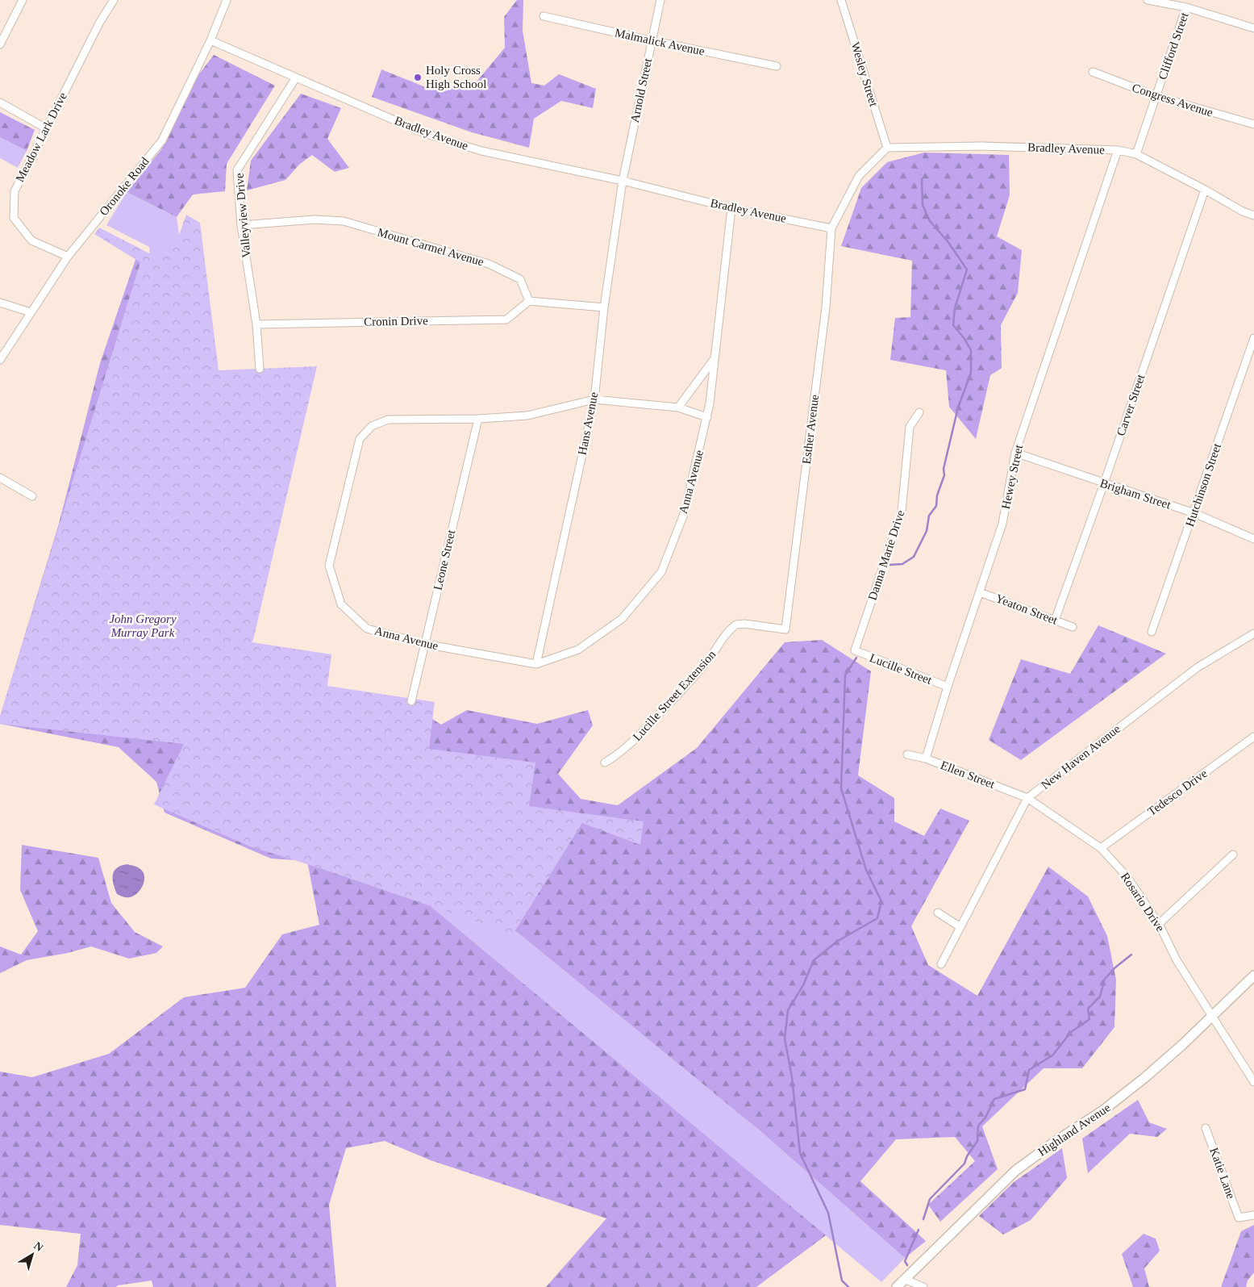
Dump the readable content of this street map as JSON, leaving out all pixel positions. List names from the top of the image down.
{
  "streets": {
    "main road": ["Highland Avenue"],
    "street": [
      "Malmalick Avenue",
      "Clifford Street",
      "Wesley Street",
      "Arnold Street",
      "Congress Avenue",
      "Bradley Avenue",
      "Meadow Lark Drive",
      "Oronoke Road",
      "Valleyview Drive",
      "Mount Carmel Avenue",
      "Cronin Drive",
      "Carver Street",
      "Hans Avenue",
      "Esther Avenue",
      "Hewey Street",
      "Anna Avenue",
      "Hutchinson Street",
      "Brigham Street",
      "Danna Marie Drive",
      "Leone Street",
      "Yeaton Street",
      "Lucille Street",
      "Lucille Street Extension",
      "New Haven Avenue",
      "Ellen Street",
      "Tedesco Drive",
      "Rosario Drive",
      "Katie Lane"
    ]
  },
  "crossings": [
    ["Malmalick Avenue", "Arnold Street"],
    ["Clifford Street", "Congress Avenue"],
    ["Clifford Street", "Bradley Avenue"],
    ["Wesley Street", "Bradley Avenue"],
    ["Arnold Street", "Bradley Avenue"],
    ["Arnold Street", "Hans Avenue"],
    ["Bradley Avenue", "Oronoke Road"],
    ["Bradley Avenue", "Valleyview Drive"],
    ["Bradley Avenue", "Carver Street"],
    ["Bradley Avenue", "Hans Avenue"],
    ["Bradley Avenue", "Esther Avenue"],
    ["Bradley Avenue", "Hewey Street"],
    ["Bradley Avenue", "Anna Avenue"],
    ["Meadow Lark Drive", "Oronoke Road"],
    ["Valleyview Drive", "Mount Carmel Avenue"],
    ["Valleyview Drive", "Cronin Drive"],
    ["Mount Carmel Avenue", "Cronin Drive"],
    ["Carver Street", "Brigham Street"],
    ["Carver Street", "Yeaton Street"],
    ["Hans Avenue", "Anna Avenue"],
    ["Esther Avenue", "Lucille Street Extension"],
    ["Hewey Street", "Brigham Street"],
    ["Hewey Street", "Yeaton Street"],
    ["Hewey Street", "Lucille Street"],
    ["Hewey Street", "Ellen Street"],
    ["Anna Avenue", "Leone Street"],
    ["Hutchinson Street", "Brigham Street"],
    ["Danna Marie Drive", "Lucille Street"],
    ["New Haven Avenue", "Ellen Street"],
    ["New Haven Avenue", "Rosario Drive"],
    ["Ellen Street", "Rosario Drive"],
    ["Tedesco Drive", "Rosario Drive"],
    ["Rosario Drive", "Highland Avenue"]
  ],
  "parks": ["John Gregory Murray Park"],
  "places": ["Holy Cross High School"],
  "north": "top right"
}
